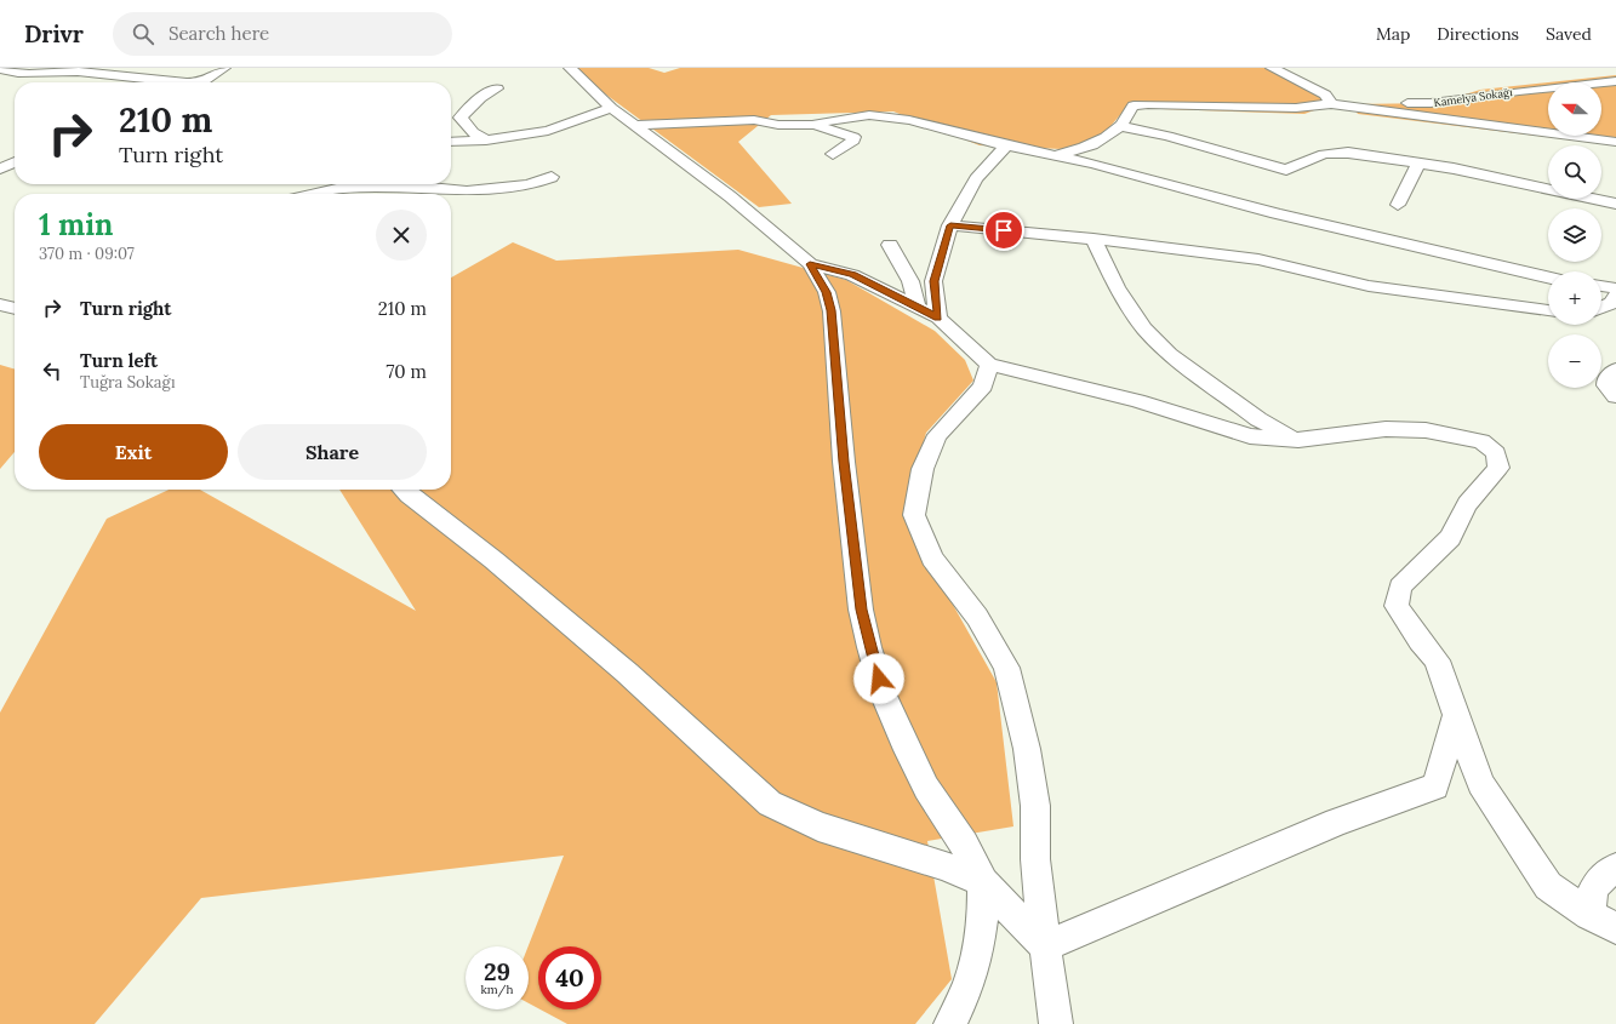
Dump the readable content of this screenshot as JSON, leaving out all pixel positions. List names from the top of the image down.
{
  "streets": {
    "street": ["Kamelya Sokağı"]
  },
  "north": "left",
  "page": {
    "header": "Drivr",
    "search": "Search here",
    "nav": ["Map", "Directions", "Saved"],
    "map_buttons": ["+", "−"],
    "turn": ["210 m", "Turn right"],
    "heading": ["1 min", "370 m · 09:07"],
    "list": [
      {
        "name": "Turn right",
        "value": "210 m"
      },
      {
        "name": "Turn left",
        "note": "Tuğra Sokağı",
        "value": "70 m"
      }
    ],
    "buttons": ["Exit", "Share"],
    "speed": "29 km/h",
    "limit": "40"
  }
}
